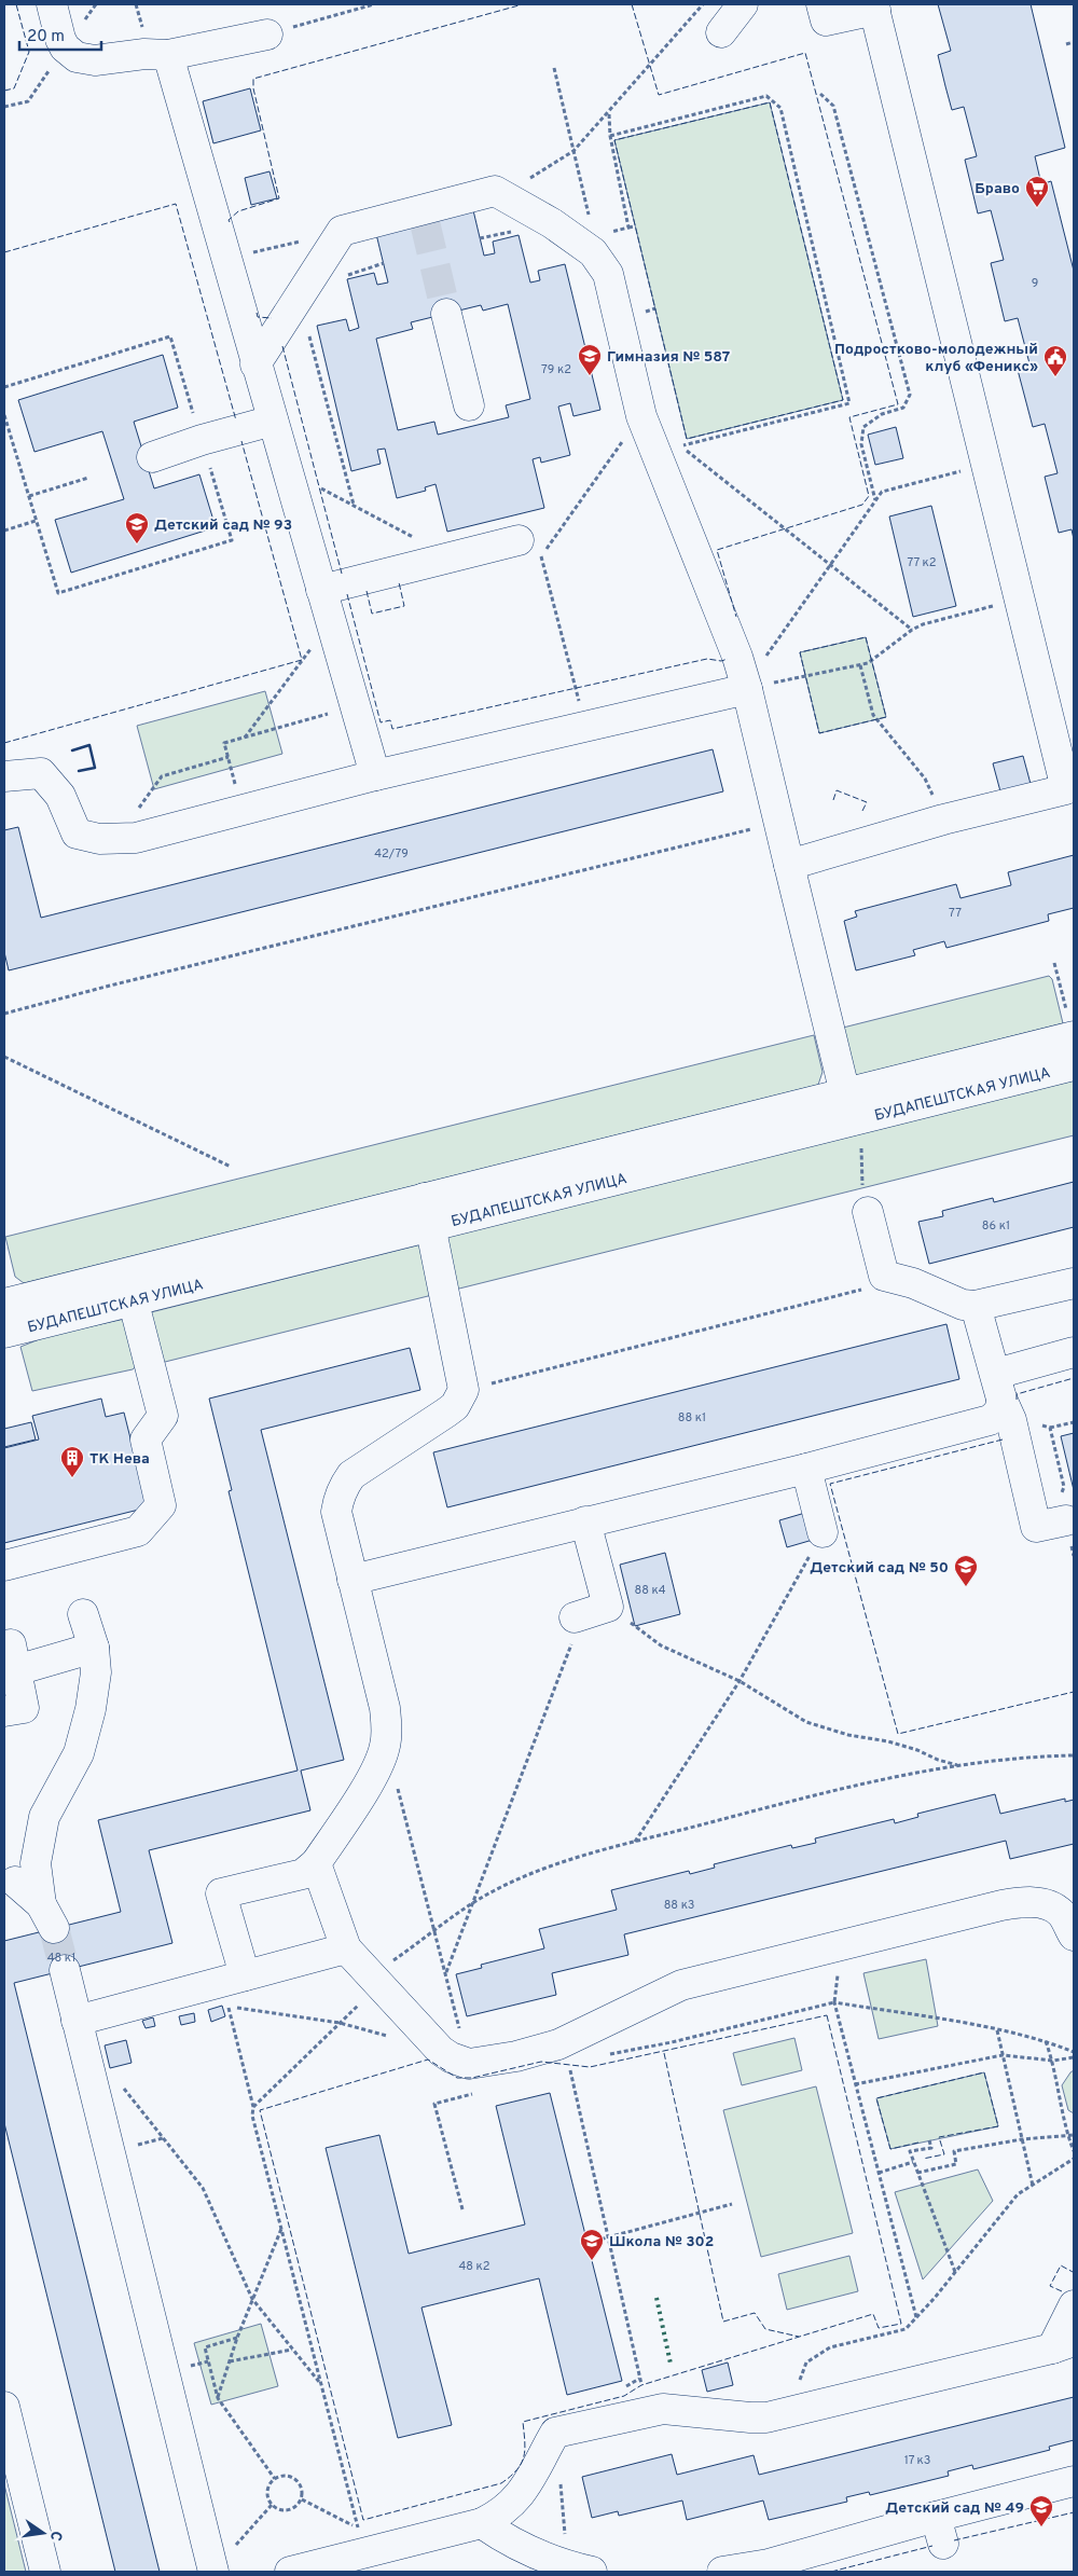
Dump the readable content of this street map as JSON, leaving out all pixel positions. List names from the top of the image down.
{
  "streets": {
    "street": ["БУДАПЕШТСКАЯ УЛИЦА"]
  },
  "places": {
    "supermarket": ["Браво"],
    "school or university": [
      "Гимназия № 587",
      "Детский сад № 93",
      "Детский сад № 50",
      "Школа № 302",
      "Детский сад № 49"
    ],
    "public building": ["Подростково-молодежный клуб «Феникс»"],
    "building": ["ТК Нева"]
  },
  "house_numbers": [
    "9",
    "79 к2",
    "77 к2",
    "42/79",
    "77",
    "86 к1",
    "88 к1",
    "88 к4",
    "88 к3",
    "48 к1",
    "48 к2",
    "17 к3"
  ],
  "scale_bar": "20 m",
  "north": "right"
}
